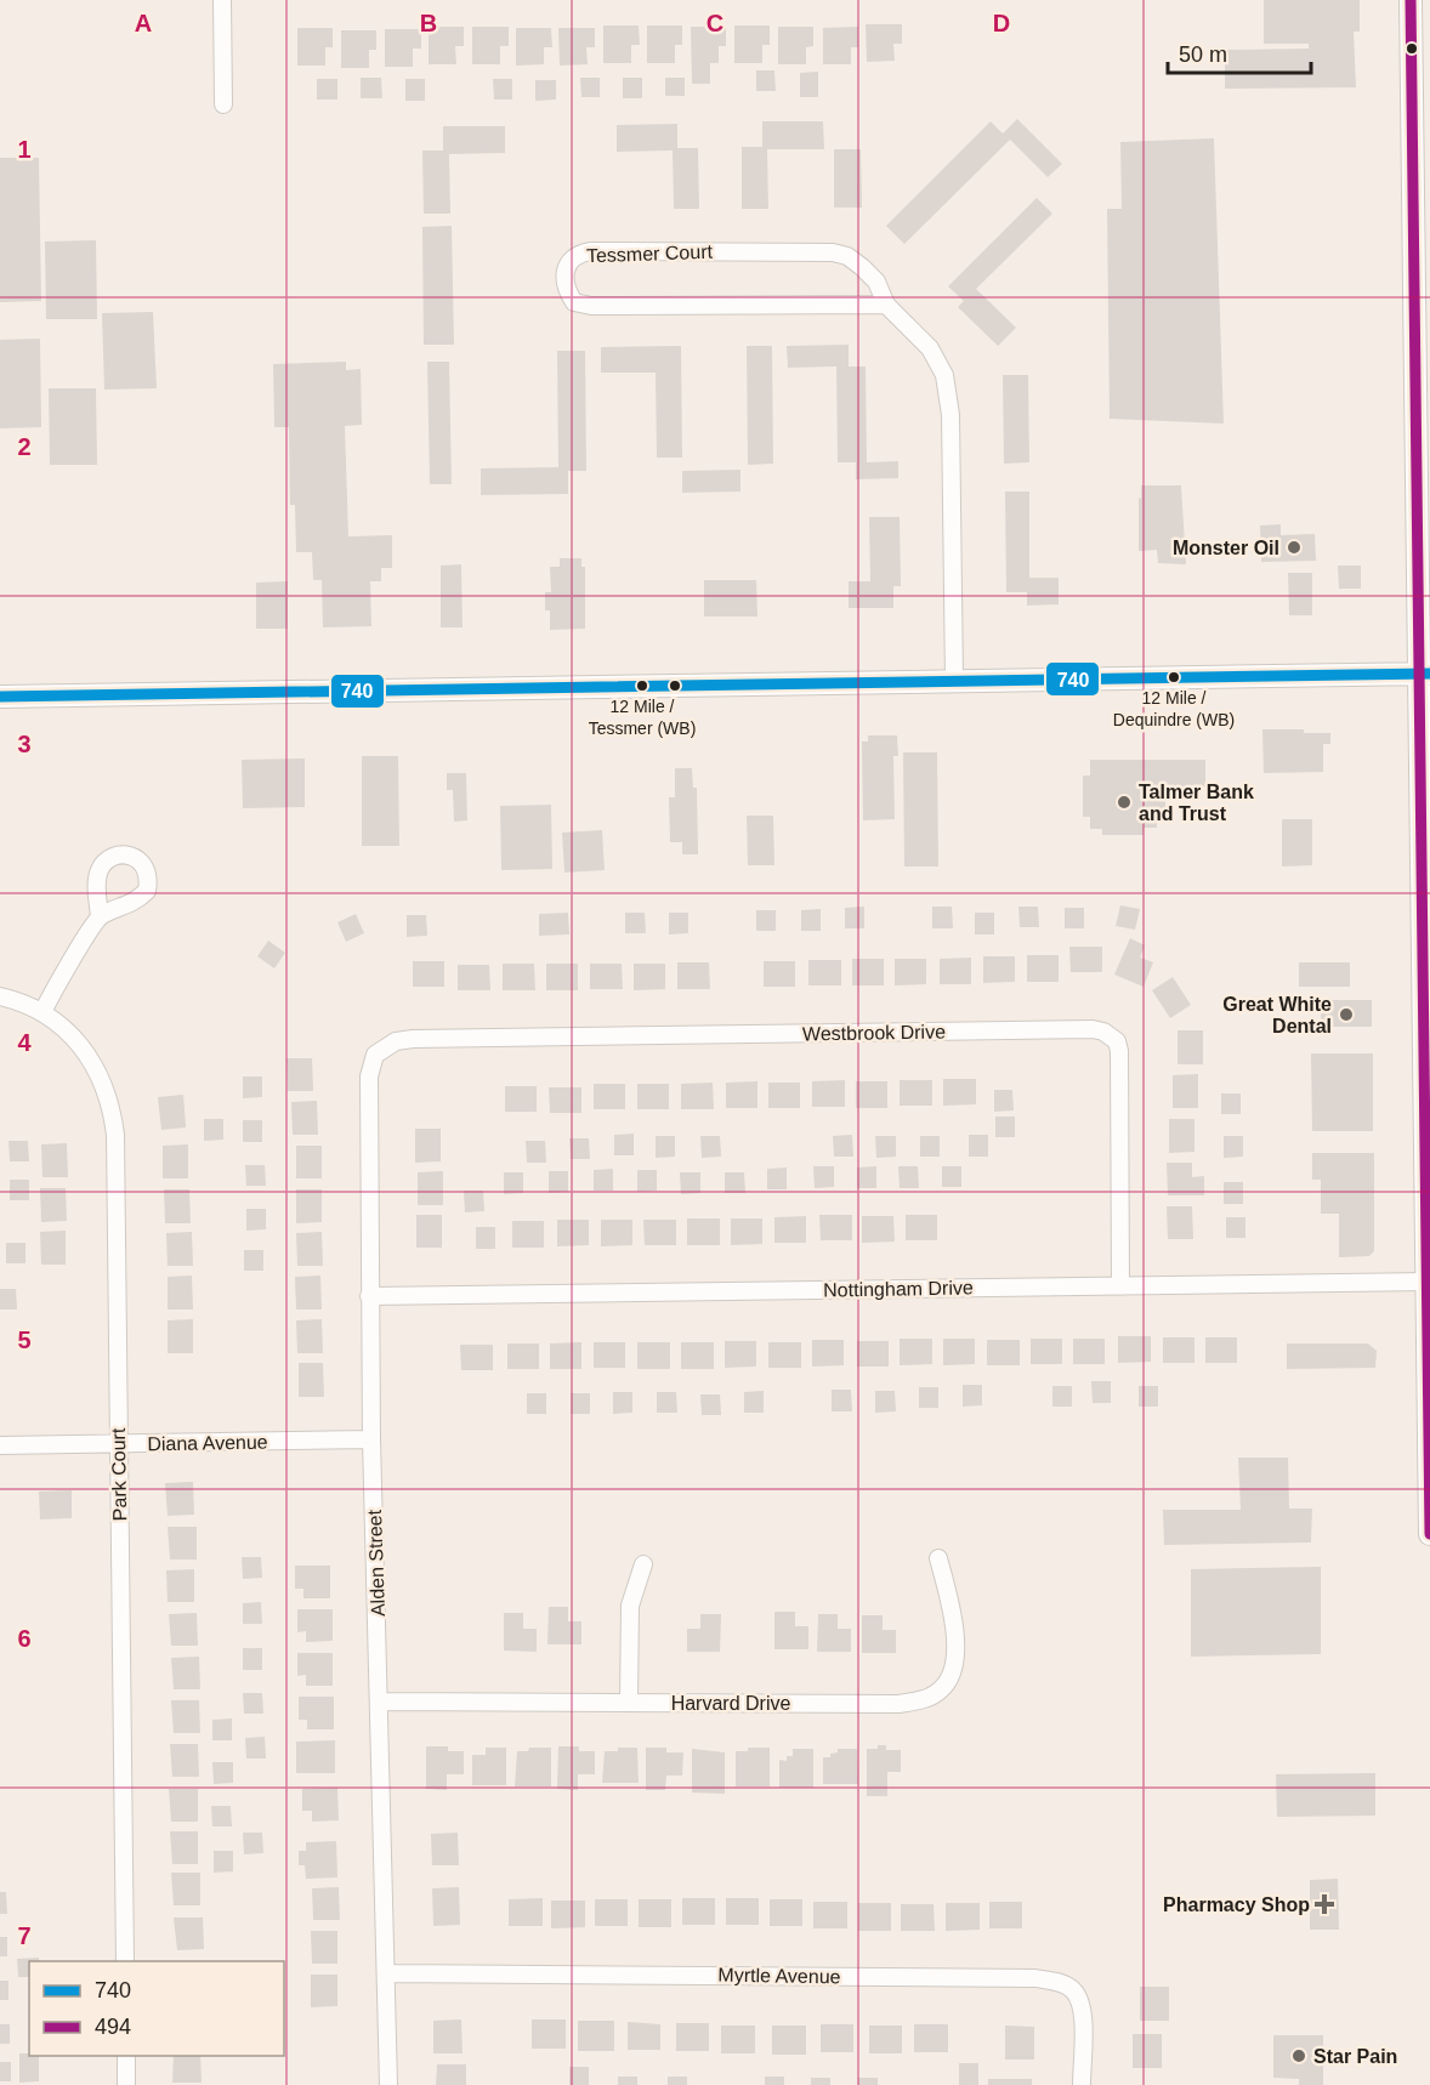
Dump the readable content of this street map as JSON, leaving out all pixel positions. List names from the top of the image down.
{
  "streets": {
    "street": [
      "Tessmer Court",
      "Westbrook Drive",
      "Nottingham Drive",
      "Diana Avenue",
      "Park Court",
      "Alden Street",
      "Harvard Drive",
      "Myrtle Avenue"
    ]
  },
  "crossings": [
    ["Westbrook Drive", "Nottingham Drive"],
    ["Westbrook Drive", "Alden Street"],
    ["Nottingham Drive", "Alden Street"],
    ["Diana Avenue", "Park Court"],
    ["Diana Avenue", "Alden Street"],
    ["Alden Street", "Harvard Drive"],
    ["Alden Street", "Myrtle Avenue"]
  ],
  "places": {
    "other": [
      "Monster Oil",
      "12 Mile / Dequindre (WB)",
      "12 Mile / Tessmer (WB)",
      "Talmer Bank and Trust",
      "Great White Dental",
      "Star Pain"
    ],
    "health": ["Pharmacy Shop"]
  },
  "lines": ["transit line 494", "transit line 740"],
  "legend": ["740", "494"],
  "scale_bar": "50 m",
  "grid": {
    "columns": [
      "A",
      "B",
      "C",
      "D"
    ],
    "rows": [
      "1",
      "2",
      "3",
      "4",
      "5",
      "6",
      "7"
    ]
  }
}
